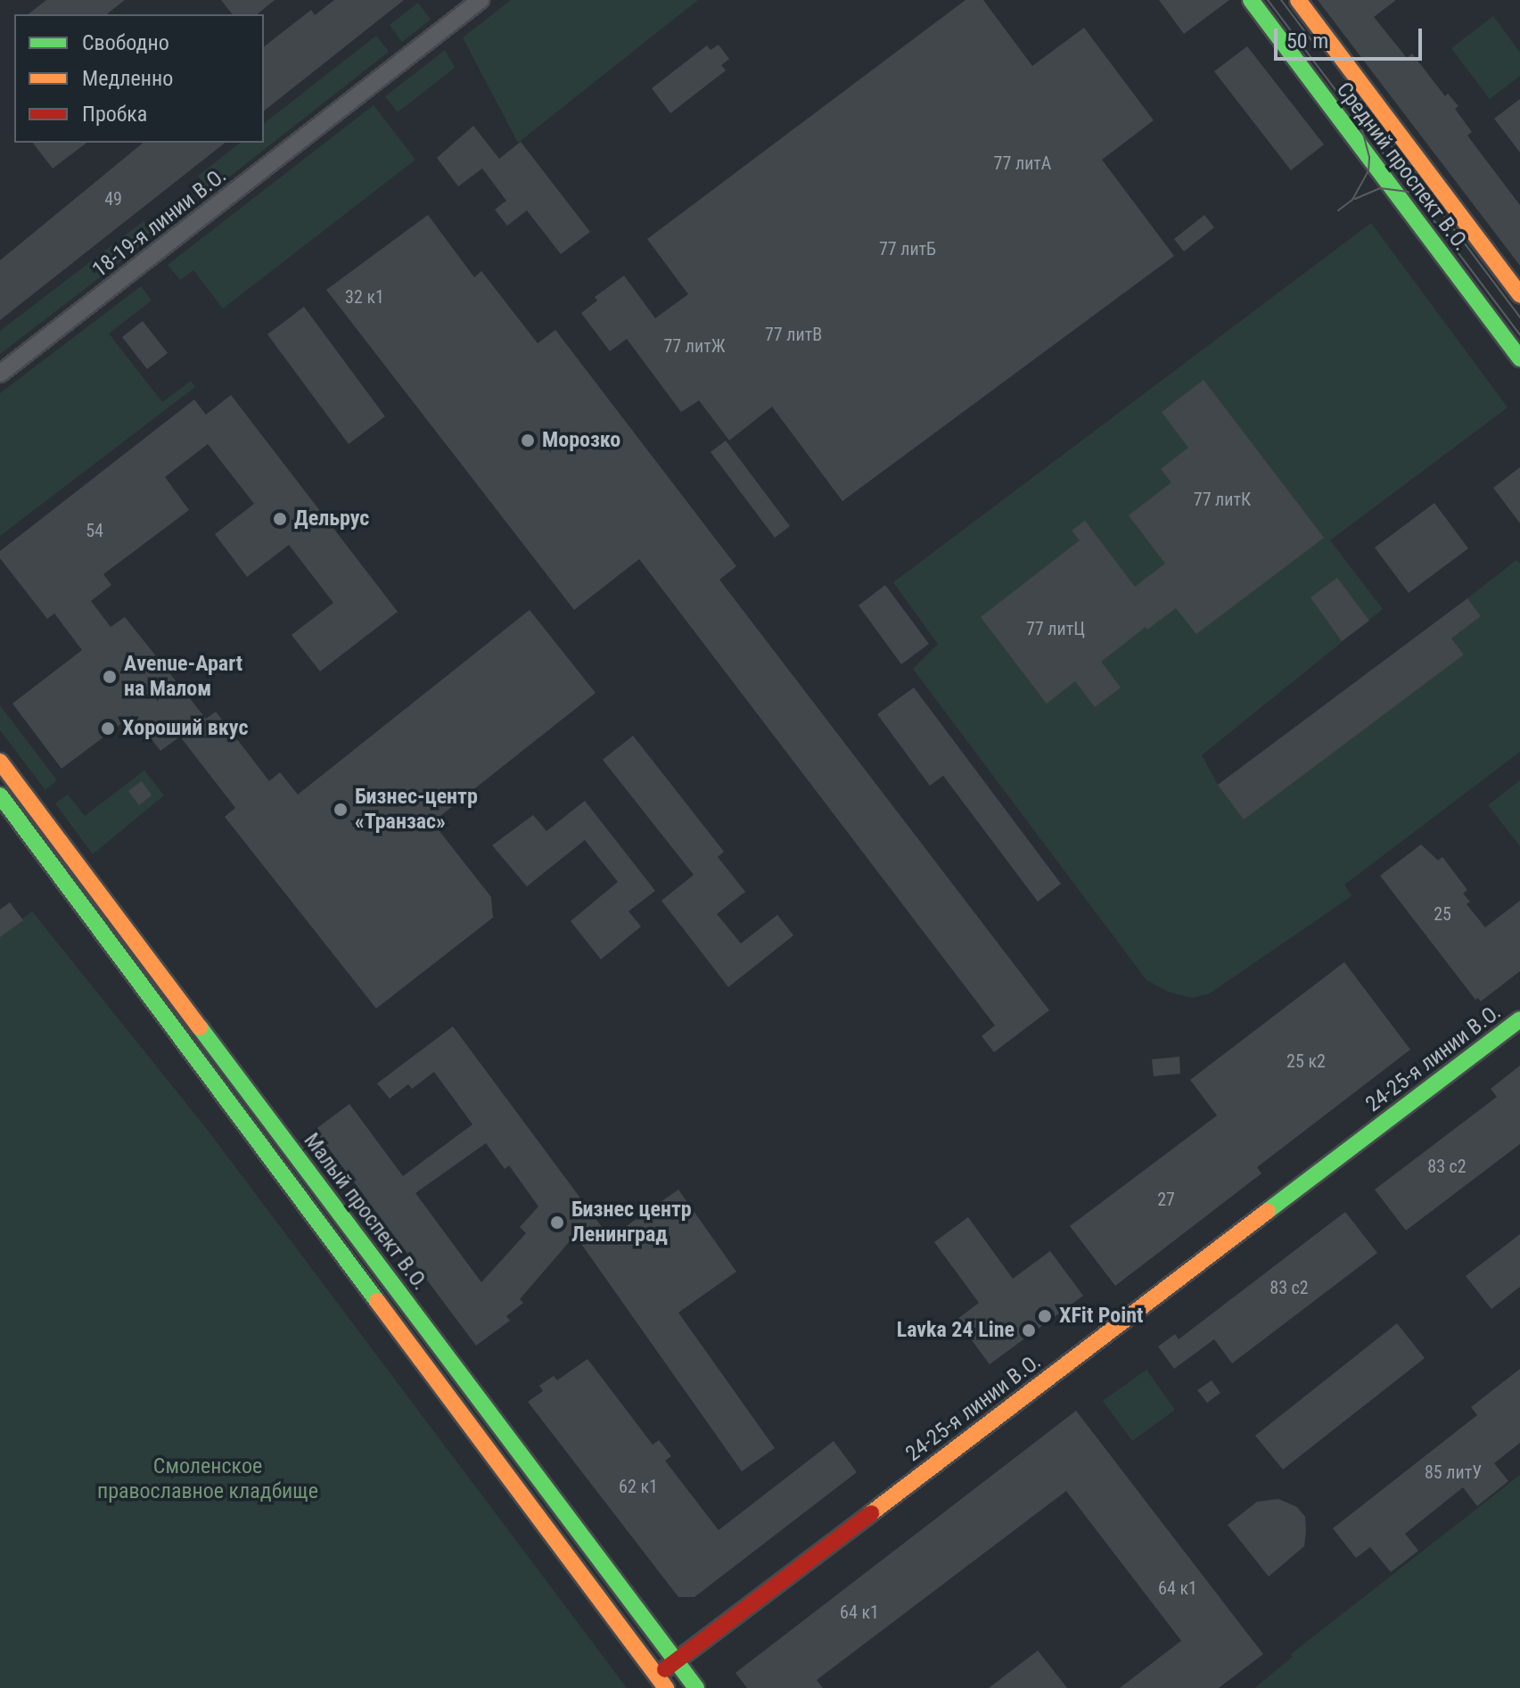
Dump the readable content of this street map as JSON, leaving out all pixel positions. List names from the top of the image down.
{
  "streets": {
    "main road": ["Средний проспект В.О.", "24-25-я линии В.О.", "Малый проспект В.О."],
    "street": ["18-19-я линии В.О."]
  },
  "crossings": [
    ["24-25-я линии В.О.", "Малый проспект В.О."]
  ],
  "parks": ["Смоленское православное кладбище"],
  "places": [
    "Морозко",
    "Дельрус",
    "Аvenue-Apart на Малом",
    "Хороший вкус",
    "Бизнес-центр «Транзас»",
    "Бизнес центр Ленинград",
    "XFit Point",
    "Lavka 24 Line"
  ],
  "house_numbers": [
    "77 литА",
    "49",
    "77 литБ",
    "32 к1",
    "77 литВ",
    "77 литЖ",
    "77 литК",
    "54",
    "77 литЦ",
    "25",
    "25 к2",
    "83 с2",
    "27",
    "83 с2",
    "85 литУ",
    "62 к1",
    "64 к1",
    "64 к1"
  ],
  "legend": ["Свободно", "Медленно", "Пробка"],
  "scale_bar": "50 m"
}
